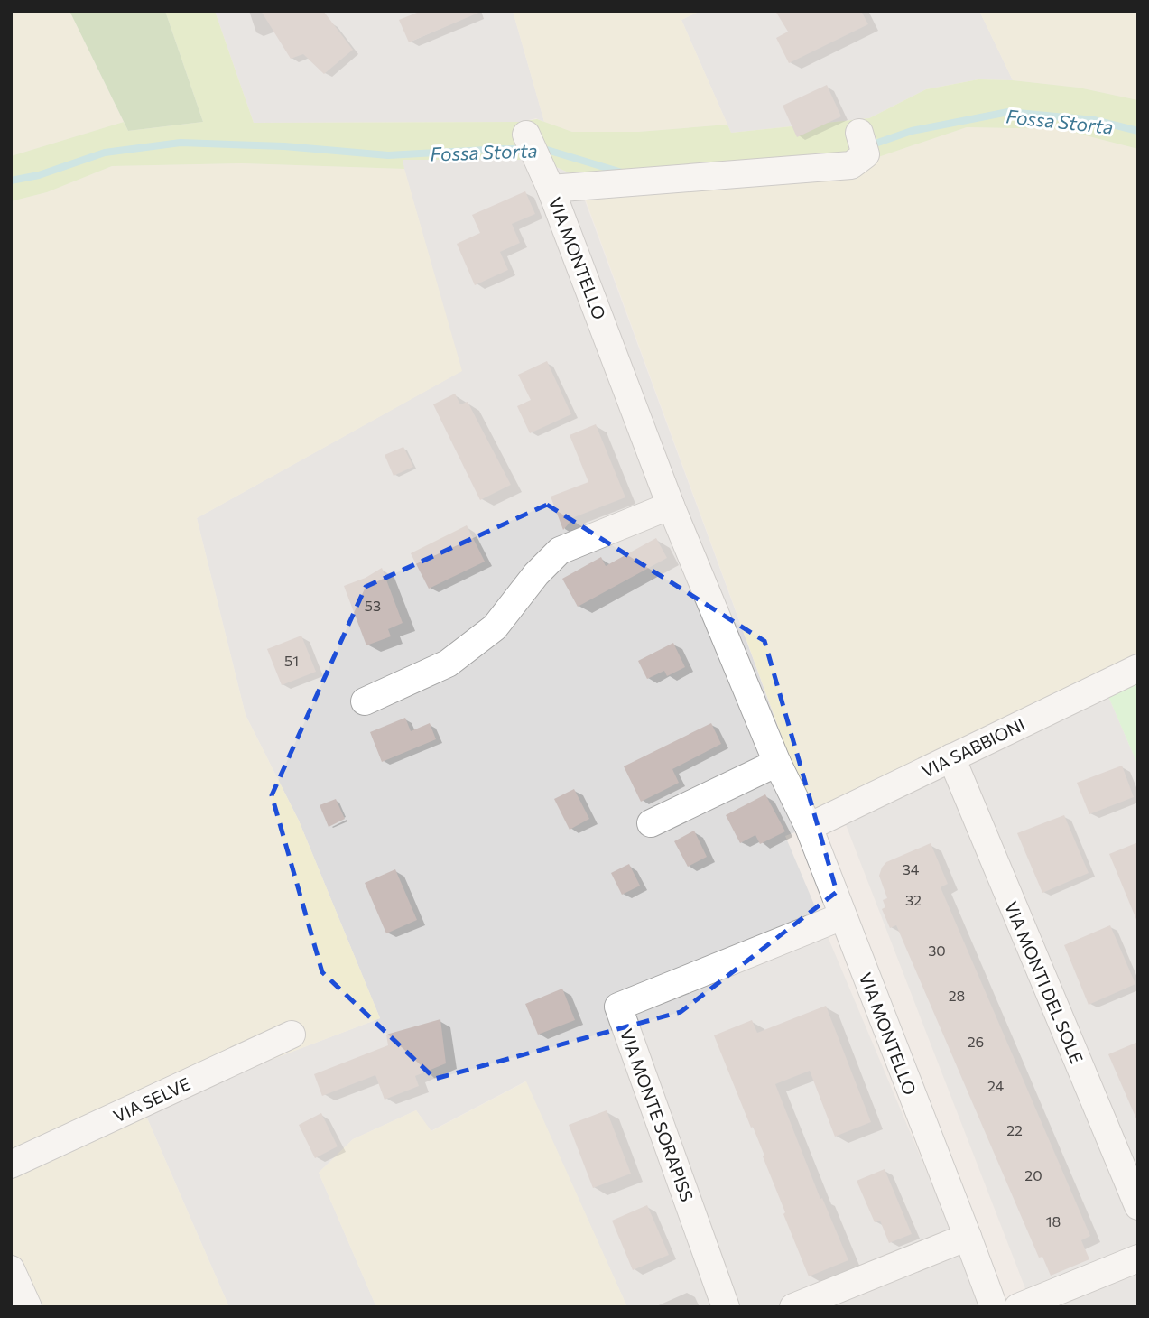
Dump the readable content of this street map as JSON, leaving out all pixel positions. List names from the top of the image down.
{
  "streets": {
    "street": [
      "VIA MONTELLO",
      "VIA SABBIONI",
      "VIA MONTI DEL SOLE",
      "VIA SELVE",
      "VIA MONTE SORAPISS"
    ]
  },
  "crossings": [
    ["VIA MONTELLO", "VIA SABBIONI"],
    ["VIA MONTELLO", "VIA MONTE SORAPISS"],
    ["VIA SABBIONI", "VIA MONTI DEL SOLE"]
  ],
  "water": ["Fossa Storta"],
  "house_numbers": [
    "53",
    "51",
    "34",
    "32",
    "30",
    "28",
    "26",
    "24",
    "22",
    "20",
    "18"
  ]
}
